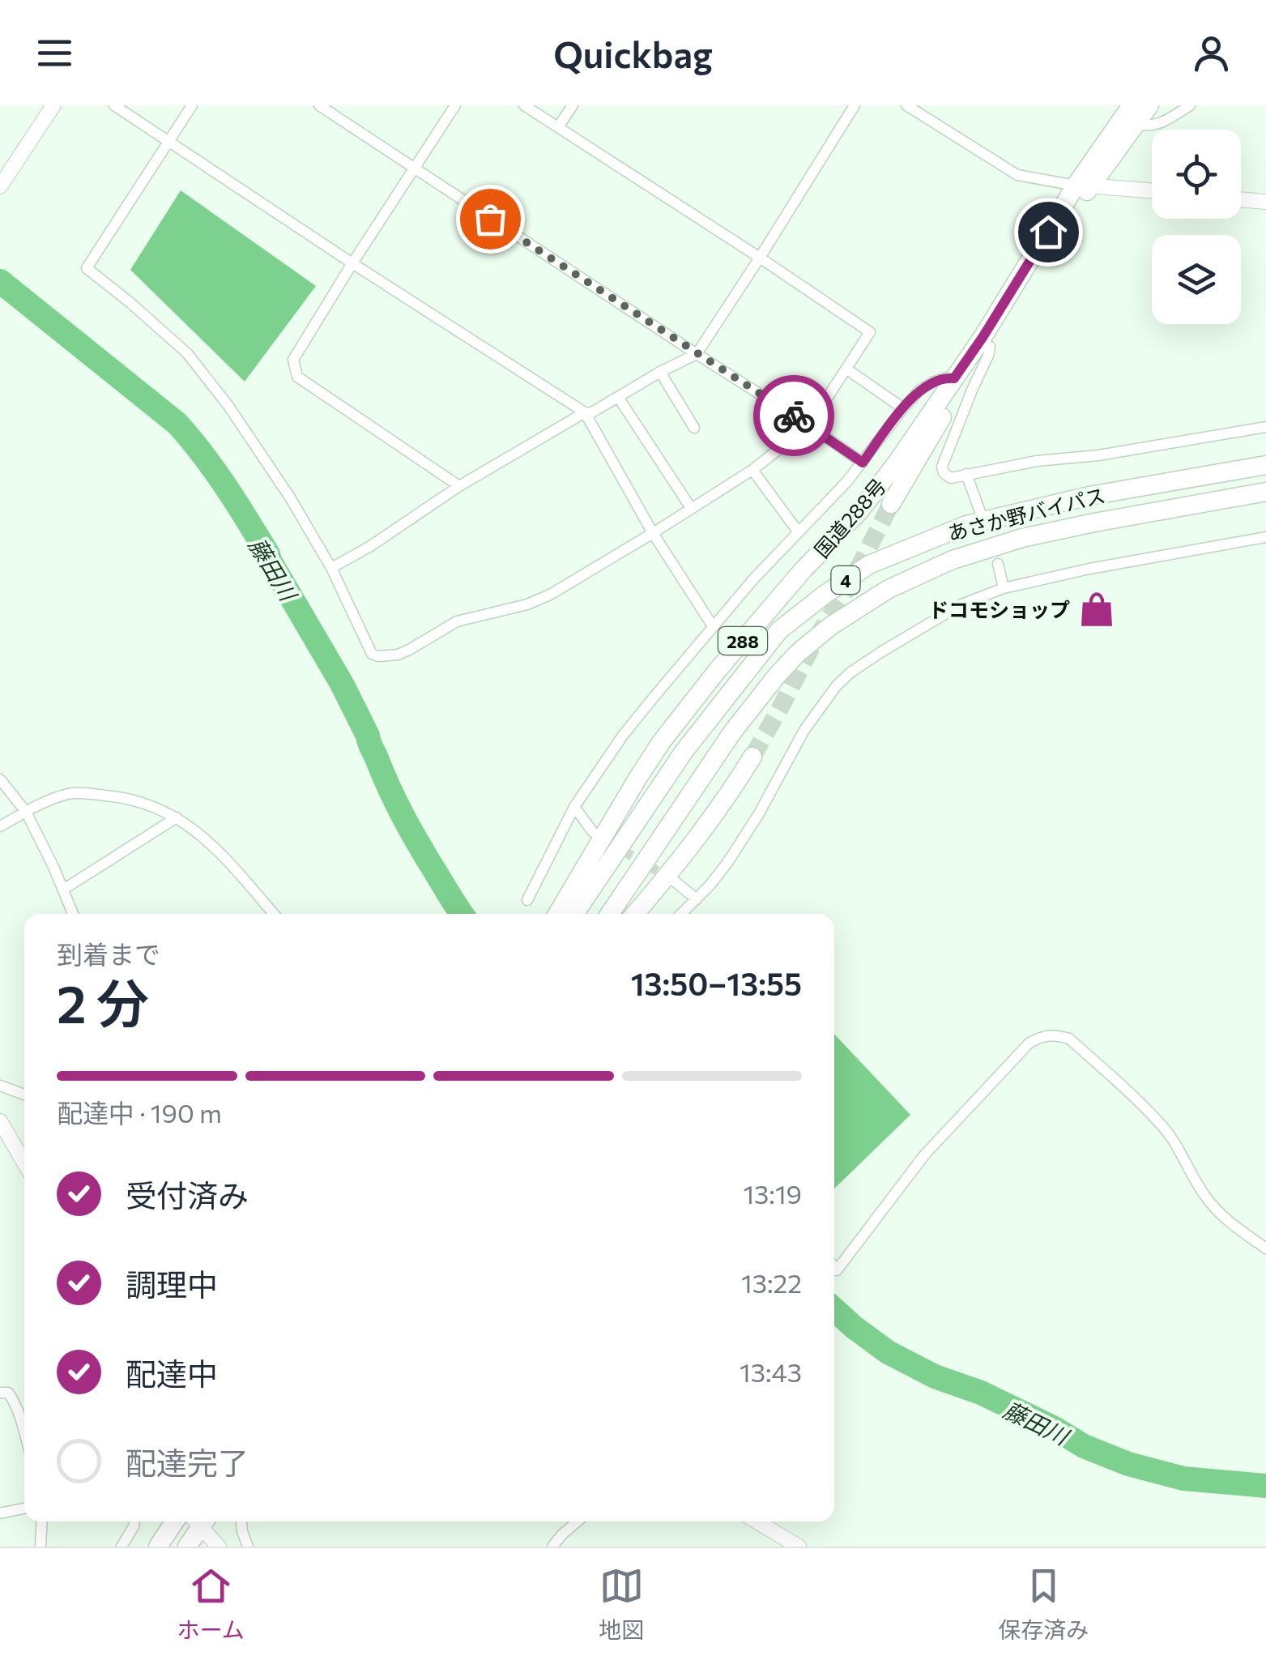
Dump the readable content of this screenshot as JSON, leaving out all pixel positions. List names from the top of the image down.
{
  "streets": {
    "highway": [
      "あさか野バイパス",
      "国道288号",
      "4",
      "288"
    ]
  },
  "water": ["藤田川"],
  "places": {
    "shop": ["ドコモショップ"]
  },
  "page": {
    "header": "Quickbag",
    "heading": ["2 分", "到着まで", "13:50–13:55"],
    "bar": "配達中 · 190 m",
    "list": [
      ["受付済み", "13:19"],
      ["調理中", "13:22"],
      ["配達中", "13:43"],
      "配達完了"
    ],
    "tabs": ["ホーム", "地図", "保存済み"]
  }
}
